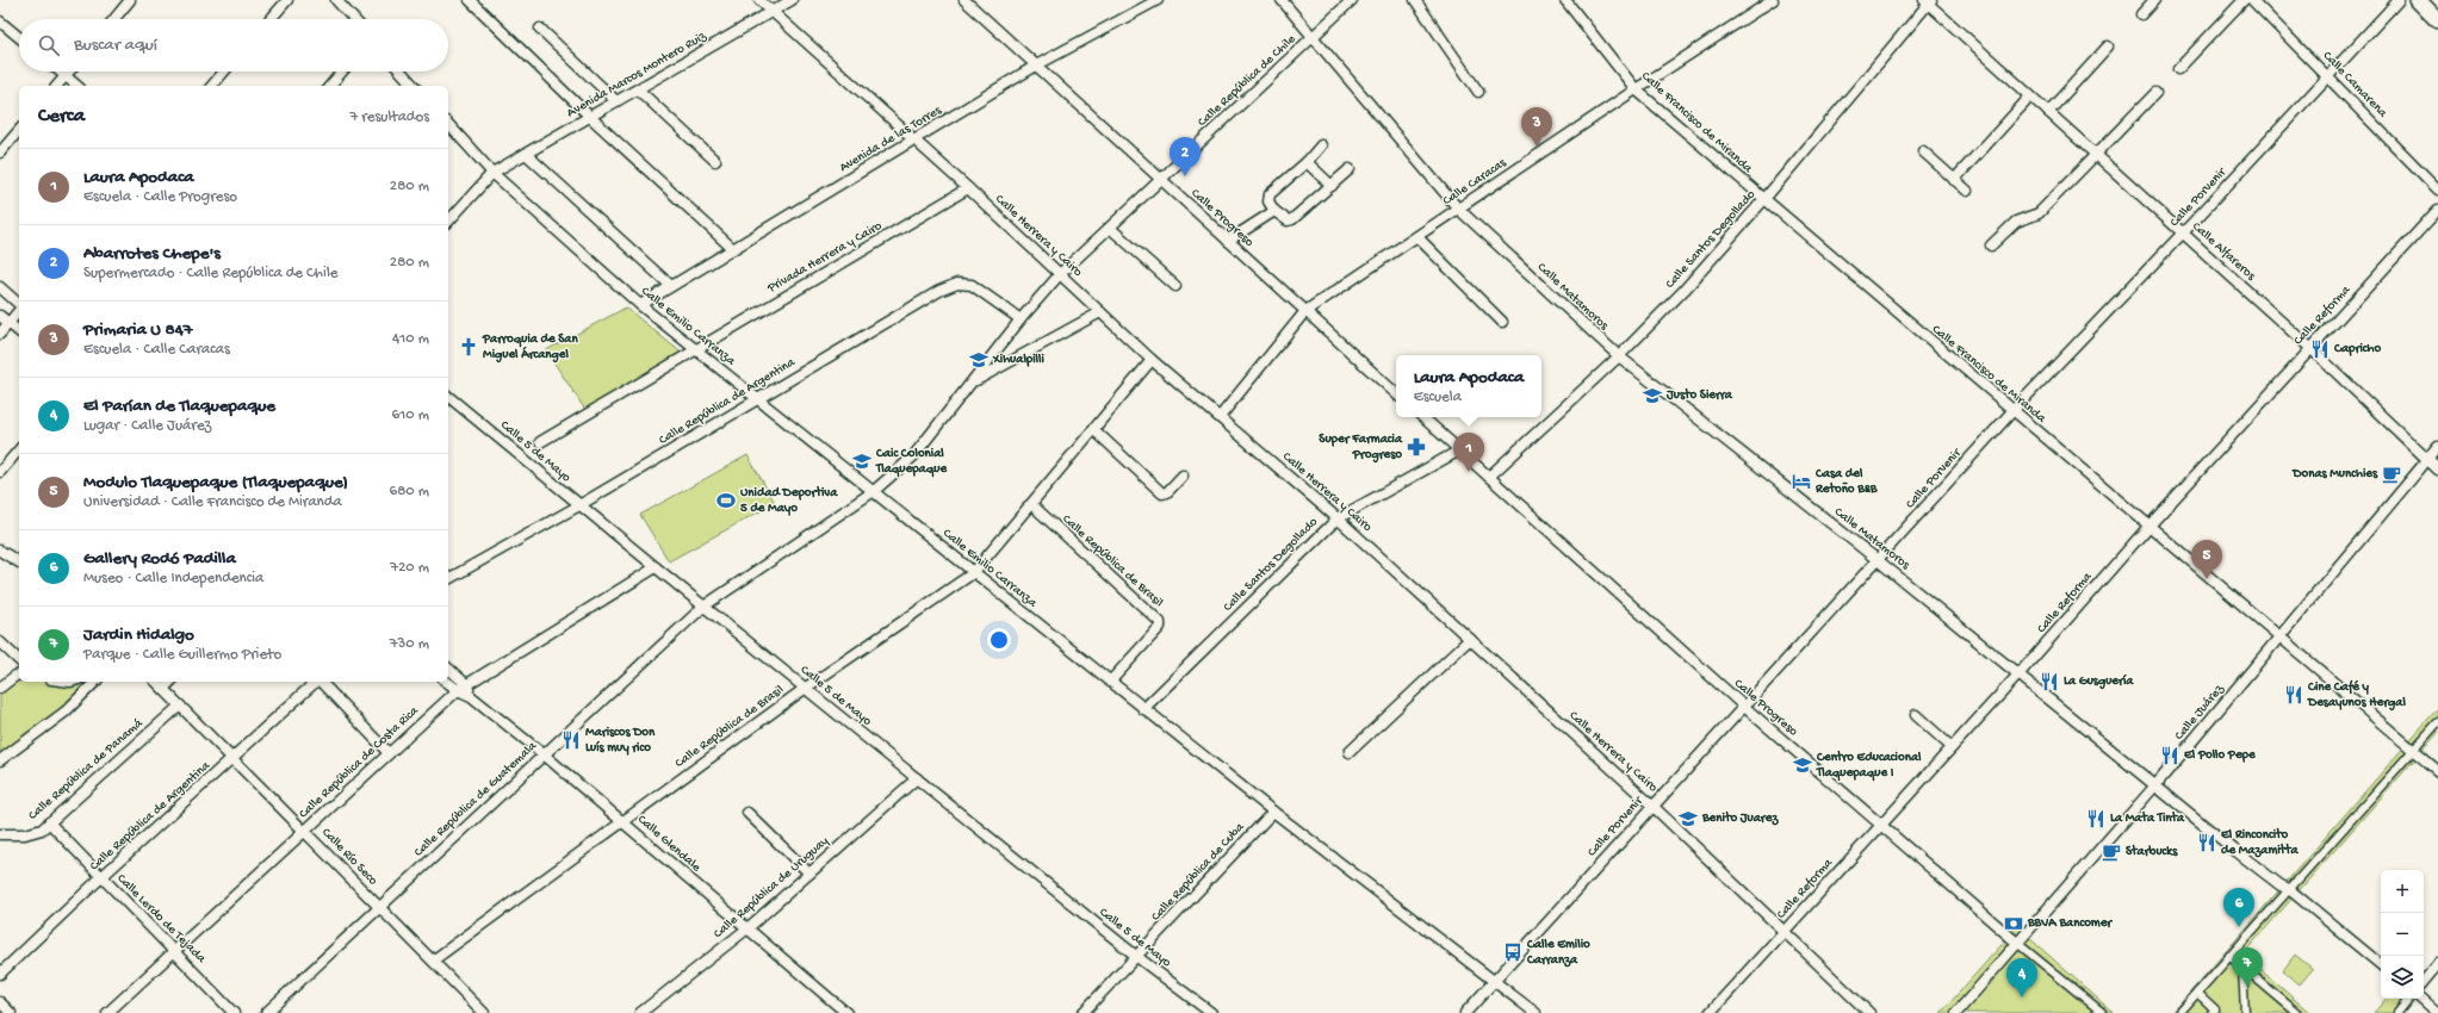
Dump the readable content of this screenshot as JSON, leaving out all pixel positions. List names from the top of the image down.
{
  "streets": {
    "street": [
      "Avenida Marcos Montero Ruiz",
      "Calle República de Chile",
      "Calle Camarena",
      "Calle Francisco de Miranda",
      "Avenida de las Torres",
      "Calle Caracas",
      "Calle Porvenir",
      "Calle Progreso",
      "Calle Herrera y Cairo",
      "Calle Santos Degollado",
      "Calle Alfareros",
      "Privada Herrera y Cairo",
      "Calle Matamoros",
      "Calle Reforma",
      "Calle Emilio Carranza",
      "Calle República de Argentina",
      "Calle 5 de Mayo",
      "Calle República de Brasil",
      "Calle Juárez",
      "Calle República de Costa Rica",
      "Calle República de Panamá",
      "Calle República de Guatemala",
      "Calle Glendale",
      "Calle Río Seco",
      "Calle República de Cuba",
      "Calle República de Uruguay",
      "Calle Lerdo de Tejada"
    ]
  },
  "crossings": [
    ["Avenida Marcos Montero Ruiz", "Calle Herrera y Cairo"],
    ["Avenida Marcos Montero Ruiz", "Calle Emilio Carranza"],
    ["Calle República de Chile", "Calle Progreso"],
    ["Calle República de Chile", "Calle Herrera y Cairo"],
    ["Calle República de Chile", "Calle Matamoros"],
    ["Calle República de Chile", "Calle Emilio Carranza"],
    ["Calle República de Chile", "Calle República de Argentina"],
    ["Calle República de Chile", "Calle 5 de Mayo"],
    ["Calle República de Chile", "Calle República de Guatemala"],
    ["Calle Camarena", "Calle Porvenir"],
    ["Calle Francisco de Miranda", "Calle Caracas"],
    ["Calle Francisco de Miranda", "Calle Porvenir"],
    ["Calle Francisco de Miranda", "Calle Santos Degollado"],
    ["Calle Francisco de Miranda", "Calle Reforma"],
    ["Calle Francisco de Miranda", "Calle Juárez"],
    ["Avenida de las Torres", "Calle Progreso"],
    ["Avenida de las Torres", "Calle Herrera y Cairo"],
    ["Avenida de las Torres", "Calle Emilio Carranza"],
    ["Calle Caracas", "Calle Progreso"],
    ["Calle Caracas", "Calle Herrera y Cairo"],
    ["Calle Caracas", "Calle Matamoros"],
    ["Calle Porvenir", "Calle Progreso"],
    ["Calle Porvenir", "Calle Herrera y Cairo"],
    ["Calle Porvenir", "Calle Alfareros"],
    ["Calle Porvenir", "Calle Matamoros"],
    ["Calle Porvenir", "Calle Emilio Carranza"],
    ["Calle Progreso", "Calle Santos Degollado"],
    ["Calle Progreso", "Calle Reforma"],
    ["Calle Progreso", "Calle Juárez"],
    ["Calle Herrera y Cairo", "Calle Santos Degollado"],
    ["Calle Herrera y Cairo", "Privada Herrera y Cairo"],
    ["Calle Herrera y Cairo", "Calle Reforma"],
    ["Calle Herrera y Cairo", "Calle República de Brasil"],
    ["Calle Santos Degollado", "Calle Alfareros"],
    ["Calle Santos Degollado", "Calle Matamoros"],
    ["Calle Santos Degollado", "Calle Emilio Carranza"],
    ["Calle Alfareros", "Calle Reforma"],
    ["Calle Alfareros", "Calle Juárez"],
    ["Privada Herrera y Cairo", "Calle Emilio Carranza"],
    ["Calle Matamoros", "Calle Reforma"],
    ["Calle Matamoros", "Calle Juárez"],
    ["Calle Emilio Carranza", "Calle República de Argentina"],
    ["Calle Emilio Carranza", "Calle República de Brasil"],
    ["Calle Emilio Carranza", "Calle República de Cuba"],
    ["Calle República de Argentina", "Calle 5 de Mayo"],
    ["Calle República de Argentina", "Calle Río Seco"],
    ["Calle República de Argentina", "Calle Lerdo de Tejada"],
    ["Calle 5 de Mayo", "Calle República de Brasil"],
    ["Calle 5 de Mayo", "Calle República de Costa Rica"],
    ["Calle 5 de Mayo", "Calle República de Guatemala"],
    ["Calle 5 de Mayo", "Calle República de Cuba"],
    ["Calle 5 de Mayo", "Calle República de Uruguay"],
    ["Calle República de Brasil", "Calle Glendale"],
    ["Calle República de Brasil", "Calle Río Seco"],
    ["Calle República de Costa Rica", "Calle Glendale"],
    ["Calle República de Costa Rica", "Calle Río Seco"],
    ["Calle República de Costa Rica", "Calle Lerdo de Tejada"],
    ["Calle República de Panamá", "Calle Río Seco"],
    ["Calle República de Panamá", "Calle Lerdo de Tejada"],
    ["Calle República de Guatemala", "Calle Glendale"],
    ["Calle República de Guatemala", "Calle Río Seco"],
    ["Calle Glendale", "Calle República de Uruguay"]
  ],
  "places": {
    "church": ["Parroquia de San Miguel Árcangel"],
    "restaurant": [
      "Capricho",
      "La Gusguería",
      "Cine Café y Desayunos Hergal",
      "Mariscos Don Luís muy rico",
      "El Pollo Pepe",
      "La Mata Tinta",
      "El Rinconcito de Mazamitta"
    ],
    "school or university": [
      "Xihualpilli",
      "Justo Sierra",
      "Caic Colonial Tlaquepaque",
      "Centro Educacional Tlaquepaque I",
      "Benito Juarez"
    ],
    "pharmacy": ["Super Farmacia Progreso"],
    "cafe": ["Donas Munchies", "Starbucks"],
    "hotel": ["Casa del Retoño B&B"],
    "sports": ["Unidad Deportiva 5 de Mayo"],
    "bank": ["BBVA Bancomer"],
    "bus stop": ["Calle Emilio Carranza"]
  },
  "page": {
    "search": "Buscar aquí",
    "heading": ["Cerca", "7 resultados"],
    "pins": [
      "3",
      "2",
      "1",
      "5",
      "6",
      "7",
      "4"
    ],
    "list": [
      {
        "mark": "1",
        "name": "Laura Apodaca",
        "note": "Escuela · Calle Progreso",
        "value": "280 m"
      },
      {
        "mark": "2",
        "name": "Abarrotes Chepe's",
        "note": "Supermercado · Calle República de Chile",
        "value": "280 m"
      },
      {
        "mark": "3",
        "name": "Primaria U 847",
        "note": "Escuela · Calle Caracas",
        "value": "410 m"
      },
      {
        "mark": "4",
        "name": "El Parían de Tlaquepaque",
        "note": "Lugar · Calle Juárez",
        "value": "610 m"
      },
      {
        "mark": "5",
        "name": "Modulo Tlaquepaque (Tlaquepaque)",
        "note": "Universidad · Calle Francisco de Miranda",
        "value": "680 m"
      },
      {
        "mark": "6",
        "name": "Gallery Rodó Padilla",
        "note": "Museo · Calle Independencia",
        "value": "720 m"
      },
      {
        "mark": "7",
        "name": "Jardin Hidalgo",
        "note": "Parque · Calle Guillermo Prieto",
        "value": "730 m"
      }
    ],
    "popup": ["Laura Apodaca", "Escuela"],
    "map_buttons": ["+", "−"]
  }
}
